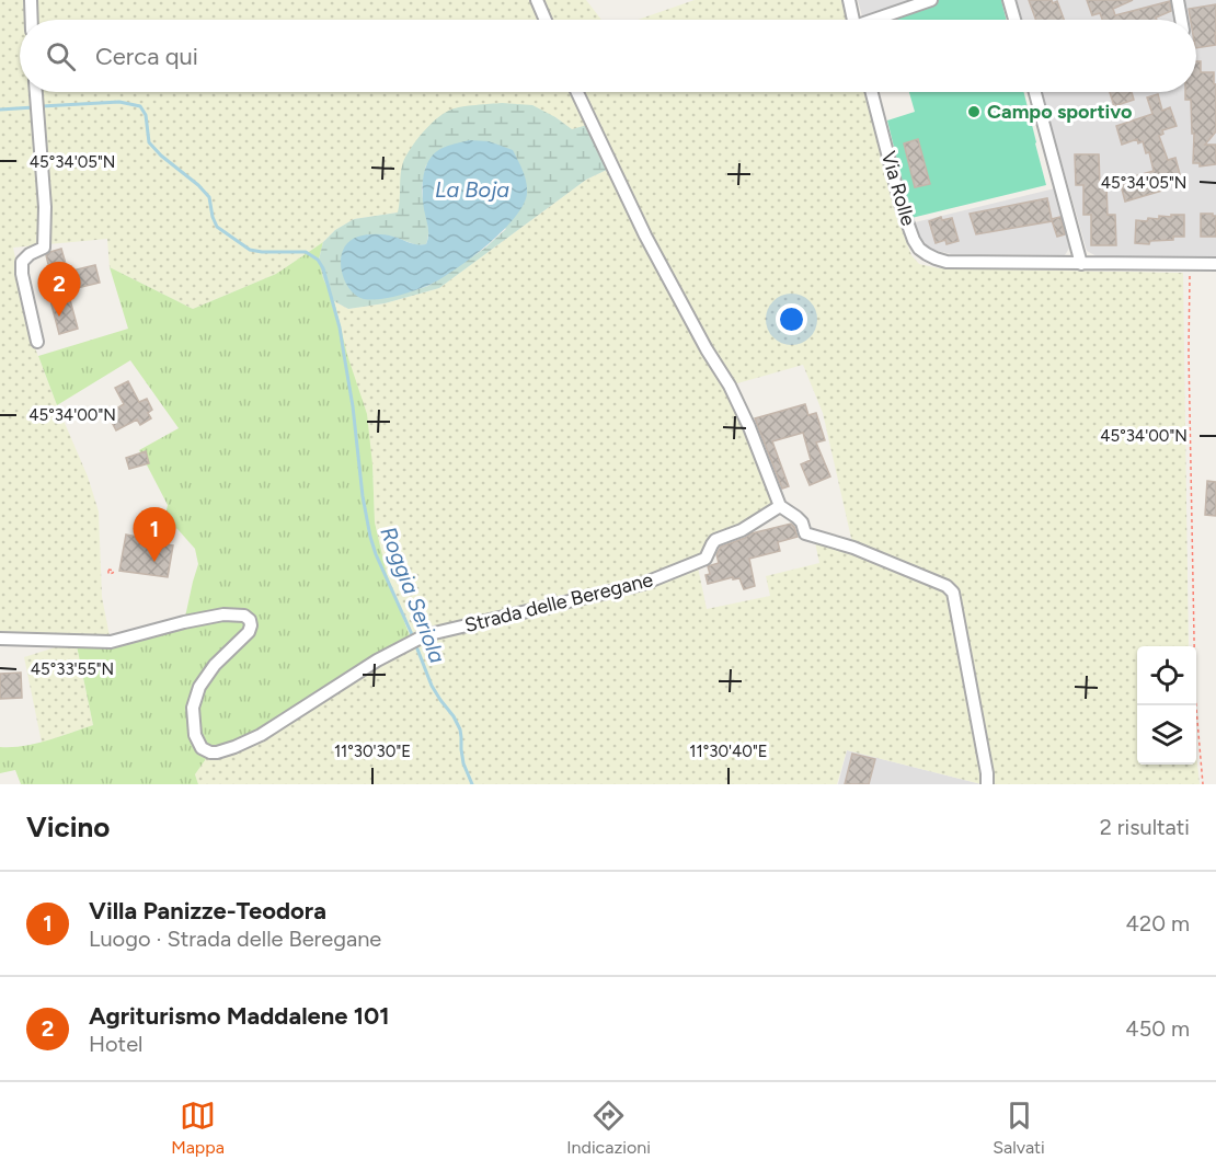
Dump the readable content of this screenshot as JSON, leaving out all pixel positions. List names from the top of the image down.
{
  "streets": {
    "street": ["Via Rolle", "Strada delle Beregane"]
  },
  "water": ["La Boja", "Roggia Seriola"],
  "places": ["Campo sportivo"],
  "page": {
    "search": "Cerca qui",
    "pins": ["2", "1"],
    "heading": ["Vicino", "2 risultati"],
    "list": [
      {
        "mark": "1",
        "name": "Villa Panizze-Teodora",
        "note": "Luogo · Strada delle Beregane",
        "value": "420 m"
      },
      {
        "mark": "2",
        "name": "Agriturismo Maddalene 101",
        "note": "Hotel",
        "value": "450 m"
      }
    ],
    "nav": ["Mappa", "Indicazioni", "Salvati"]
  },
  "coordinates": [
    "45°34'05\"N",
    "45°34'00\"N",
    "45°33'55\"N",
    "11°30'30\"E",
    "11°30'40\"E"
  ]
}
